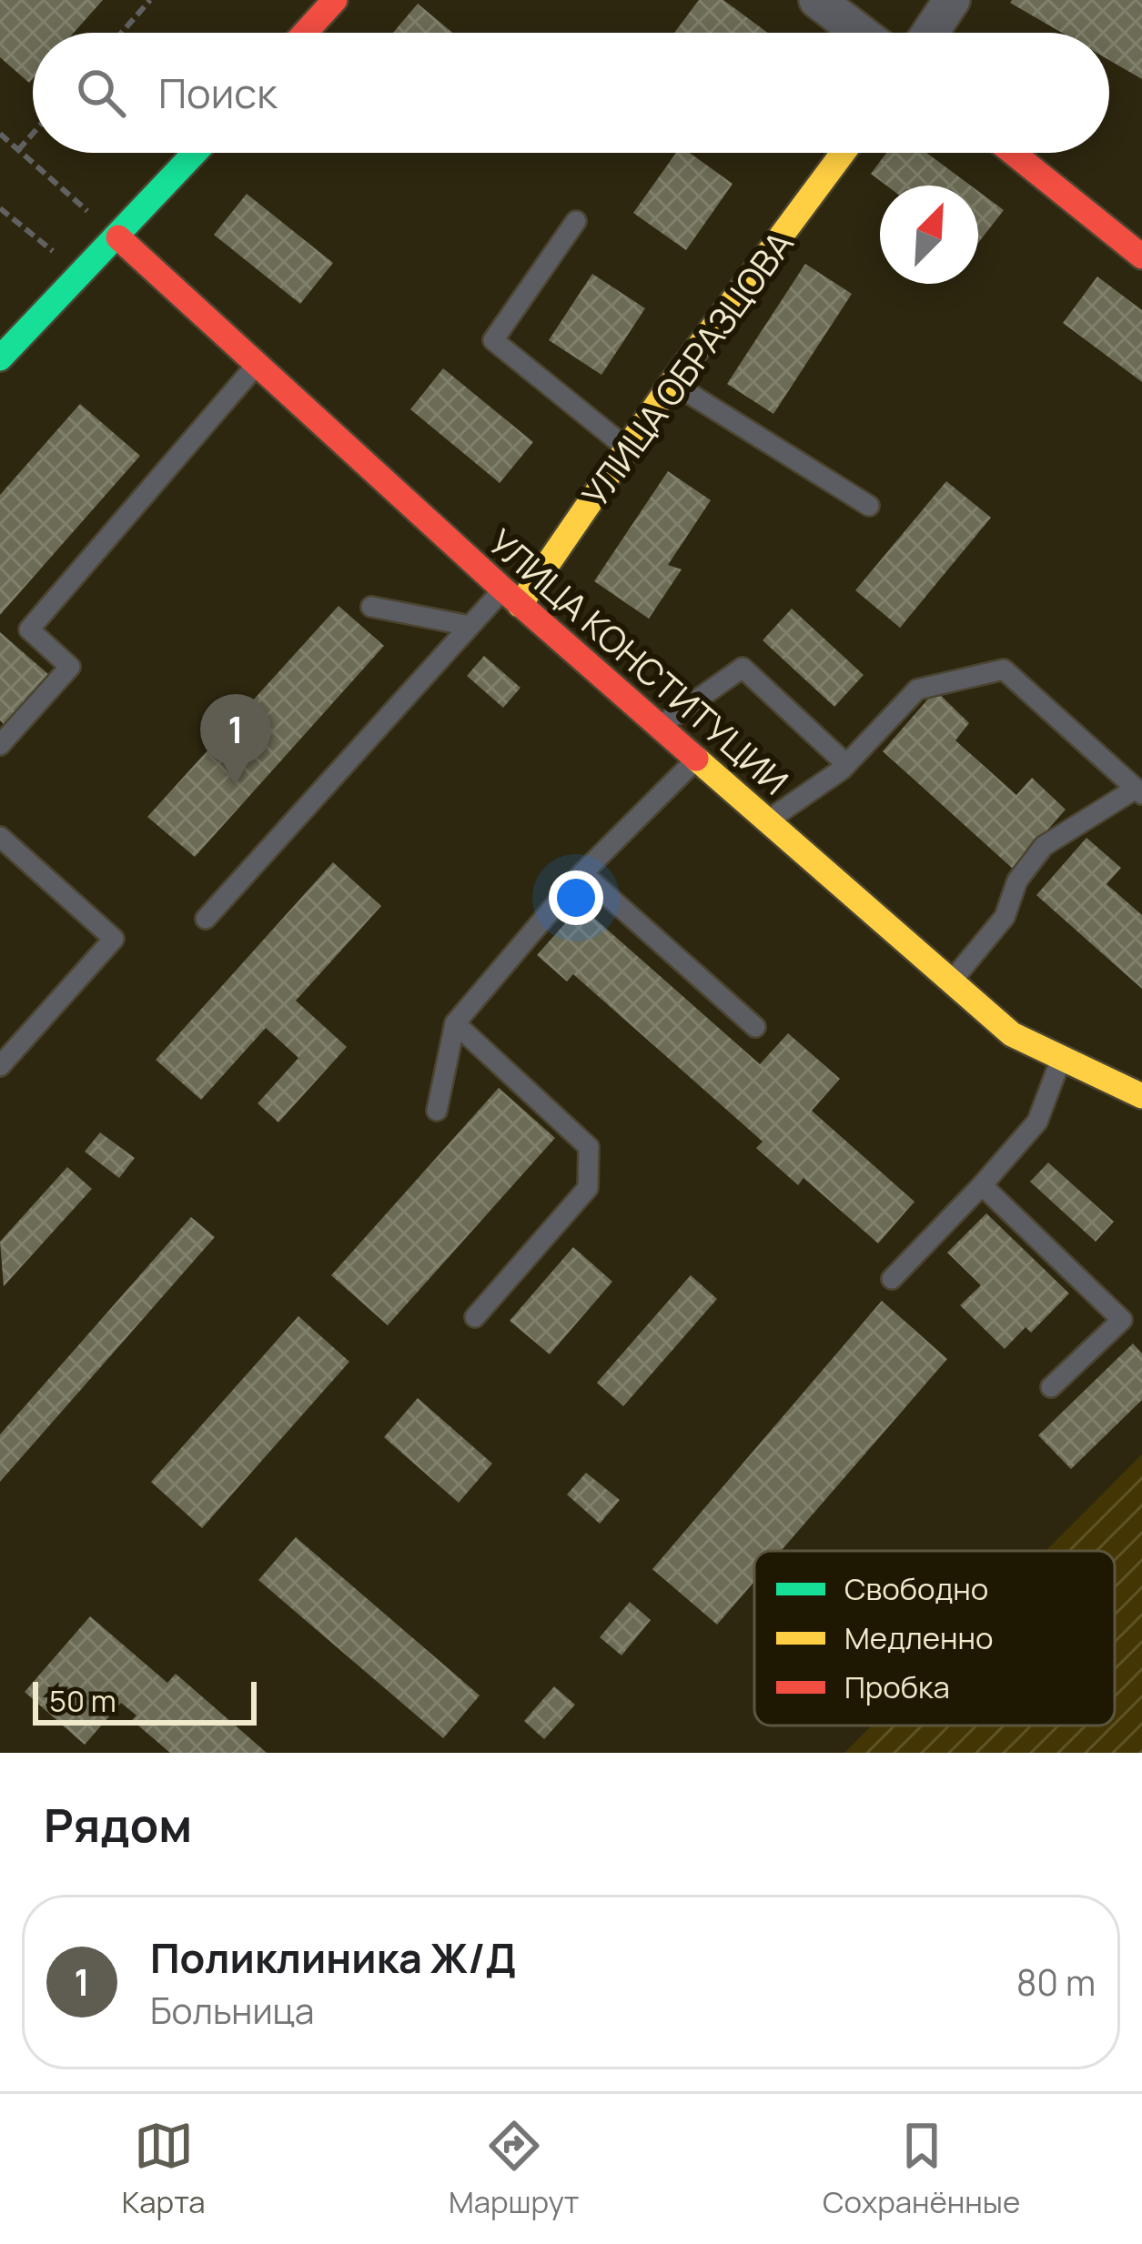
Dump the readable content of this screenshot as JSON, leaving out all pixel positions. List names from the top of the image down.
{
  "streets": {
    "main road": ["УЛИЦА ОБРАЗЦОВА", "УЛИЦА КОНСТИТУЦИИ"]
  },
  "crossings": [
    ["УЛИЦА ОБРАЗЦОВА", "УЛИЦА КОНСТИТУЦИИ"]
  ],
  "legend": ["Свободно", "Медленно", "Пробка"],
  "scale_bar": "50 m",
  "north": "top right",
  "page": {
    "search": "Поиск",
    "pins": "1",
    "scale": "50 m",
    "heading": "Рядом",
    "list": [
      {
        "mark": "1",
        "name": "Поликлиника Ж/Д",
        "note": "Больница",
        "value": "80 m"
      }
    ],
    "nav": ["Карта", "Маршрут", "Сохранённые"]
  }
}
